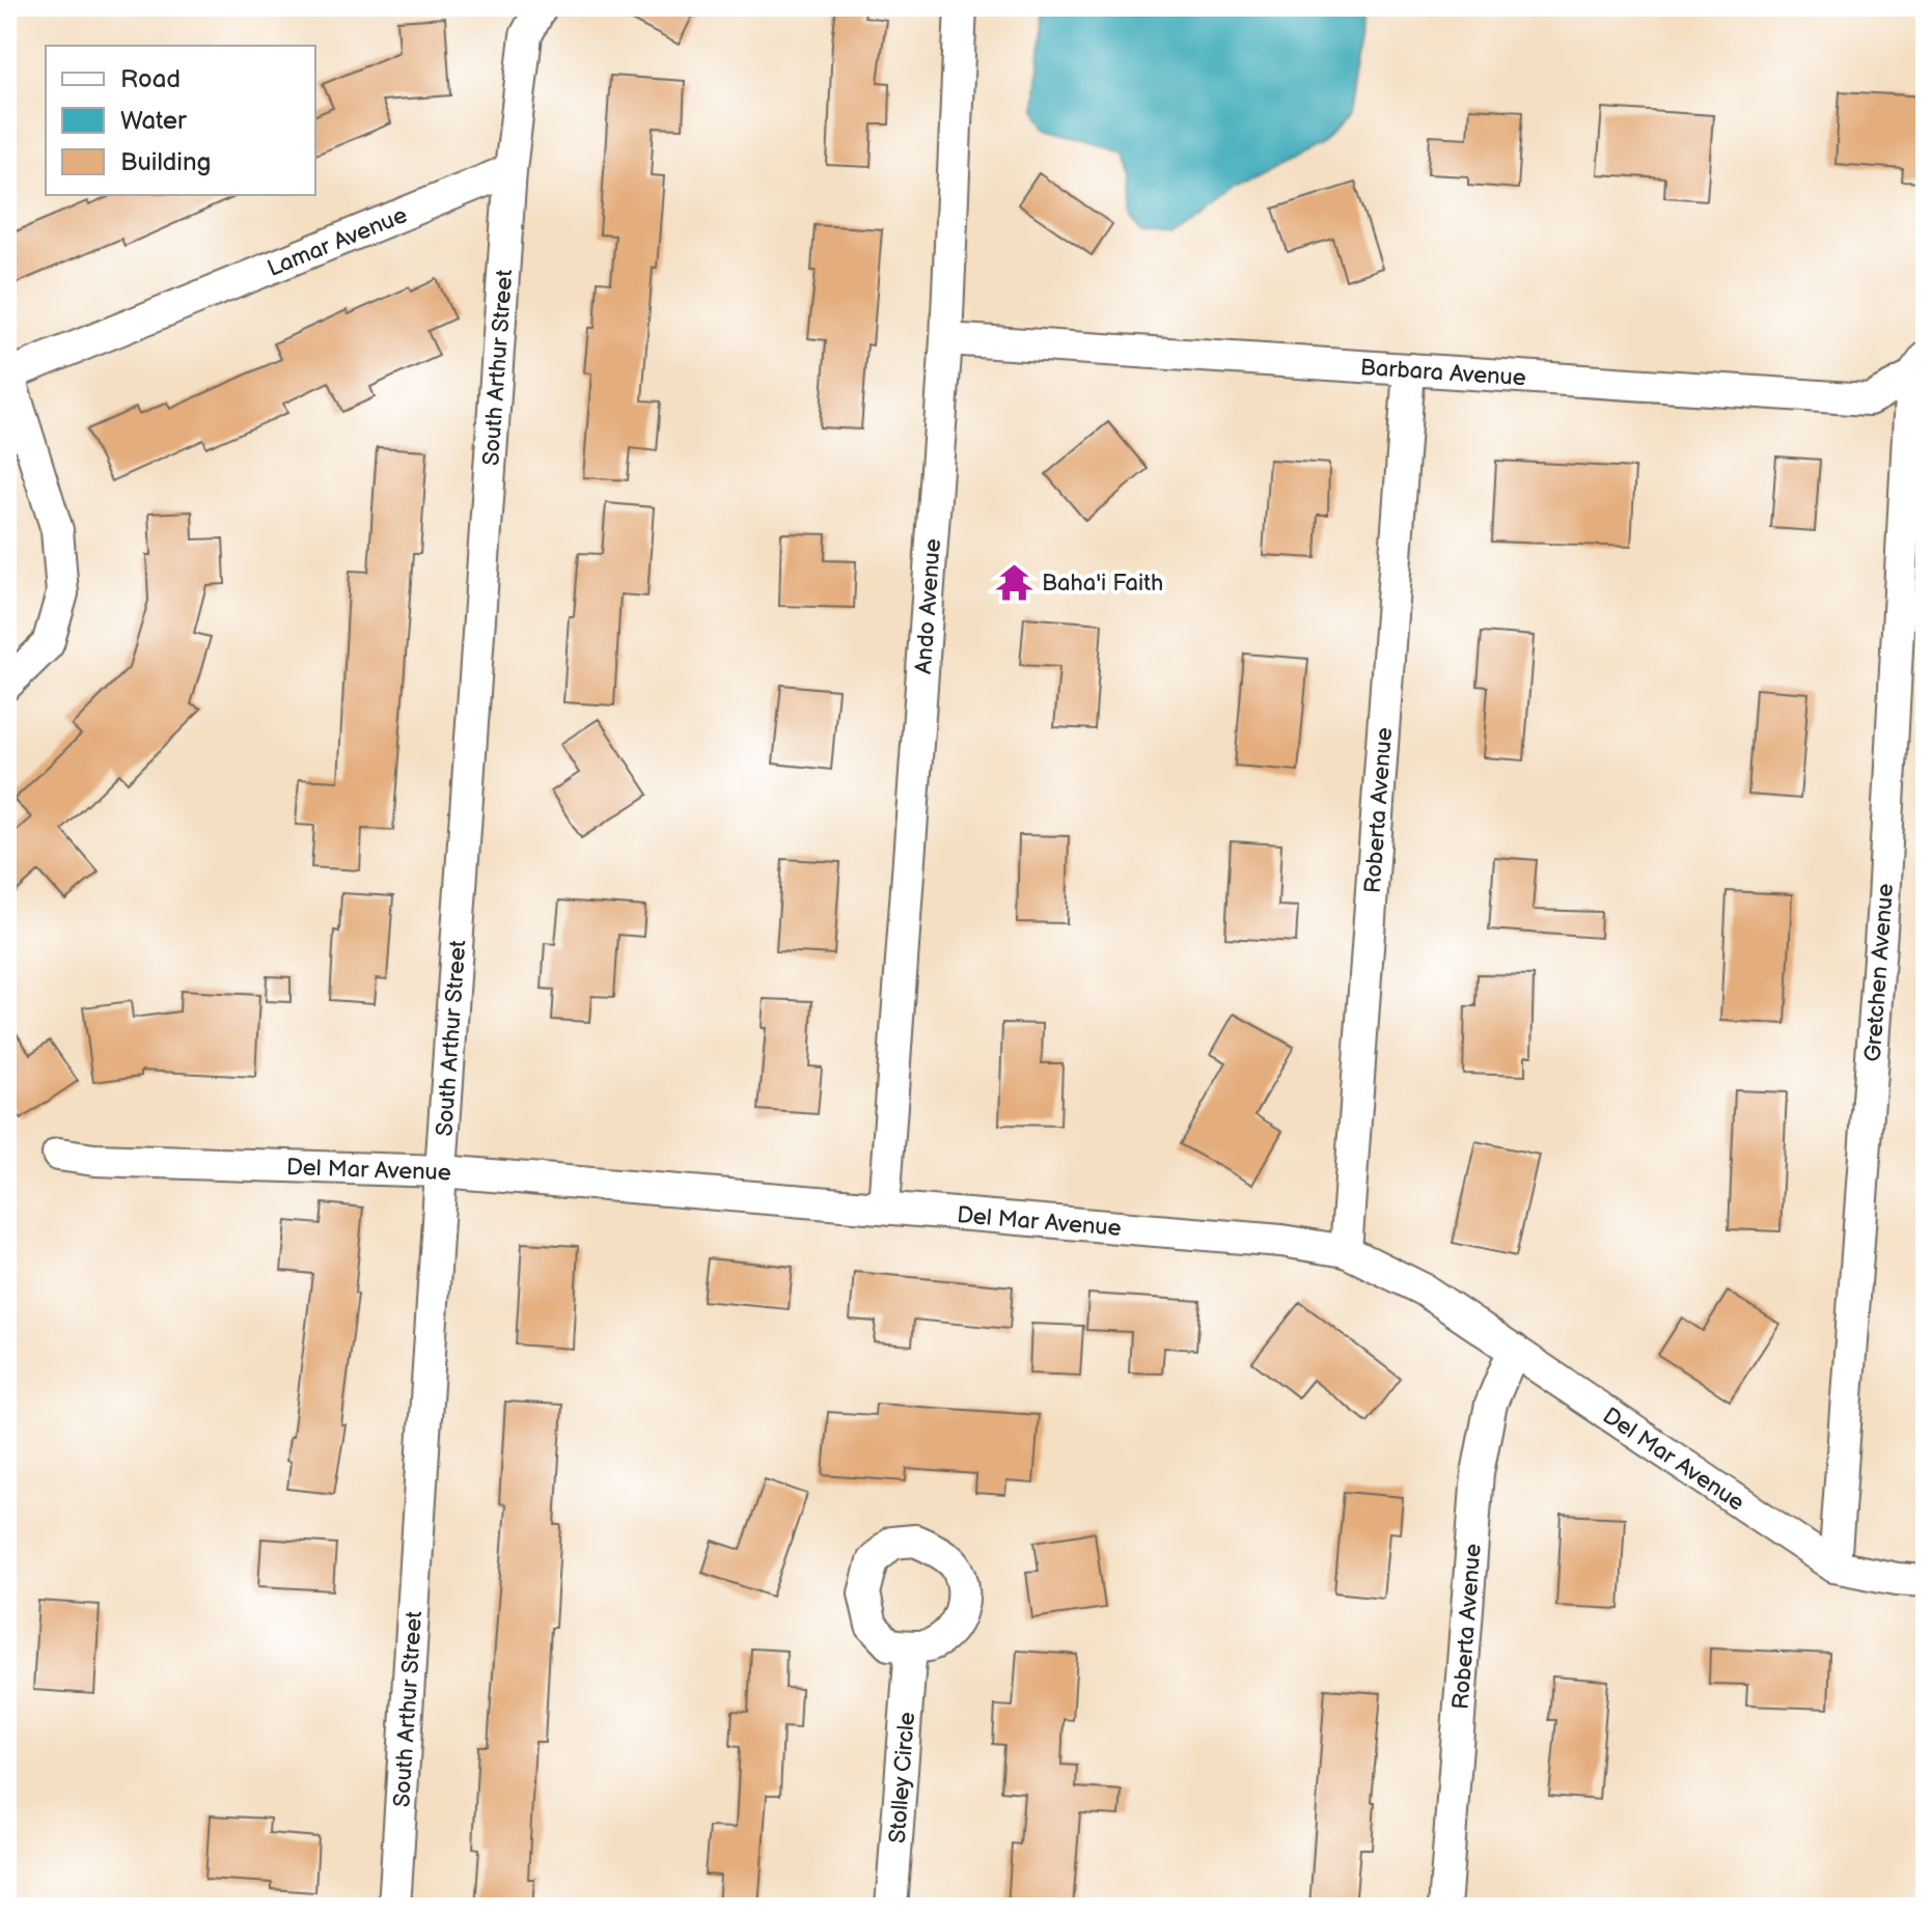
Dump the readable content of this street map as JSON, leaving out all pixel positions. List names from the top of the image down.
{
  "streets": {
    "street": [
      "Lamar Avenue",
      "South Arthur Street",
      "Barbara Avenue",
      "Ando Avenue",
      "Roberta Avenue",
      "Gretchen Avenue",
      "Del Mar Avenue",
      "Stolley Circle"
    ]
  },
  "crossings": [
    ["Lamar Avenue", "South Arthur Street"],
    ["South Arthur Street", "Del Mar Avenue"],
    ["Barbara Avenue", "Ando Avenue"],
    ["Barbara Avenue", "Roberta Avenue"],
    ["Barbara Avenue", "Gretchen Avenue"],
    ["Ando Avenue", "Del Mar Avenue"],
    ["Roberta Avenue", "Del Mar Avenue"],
    ["Gretchen Avenue", "Del Mar Avenue"]
  ],
  "places": {
    "temple": ["Baha'i Faith"]
  },
  "legend": ["Road", "Water", "Building"]
}
